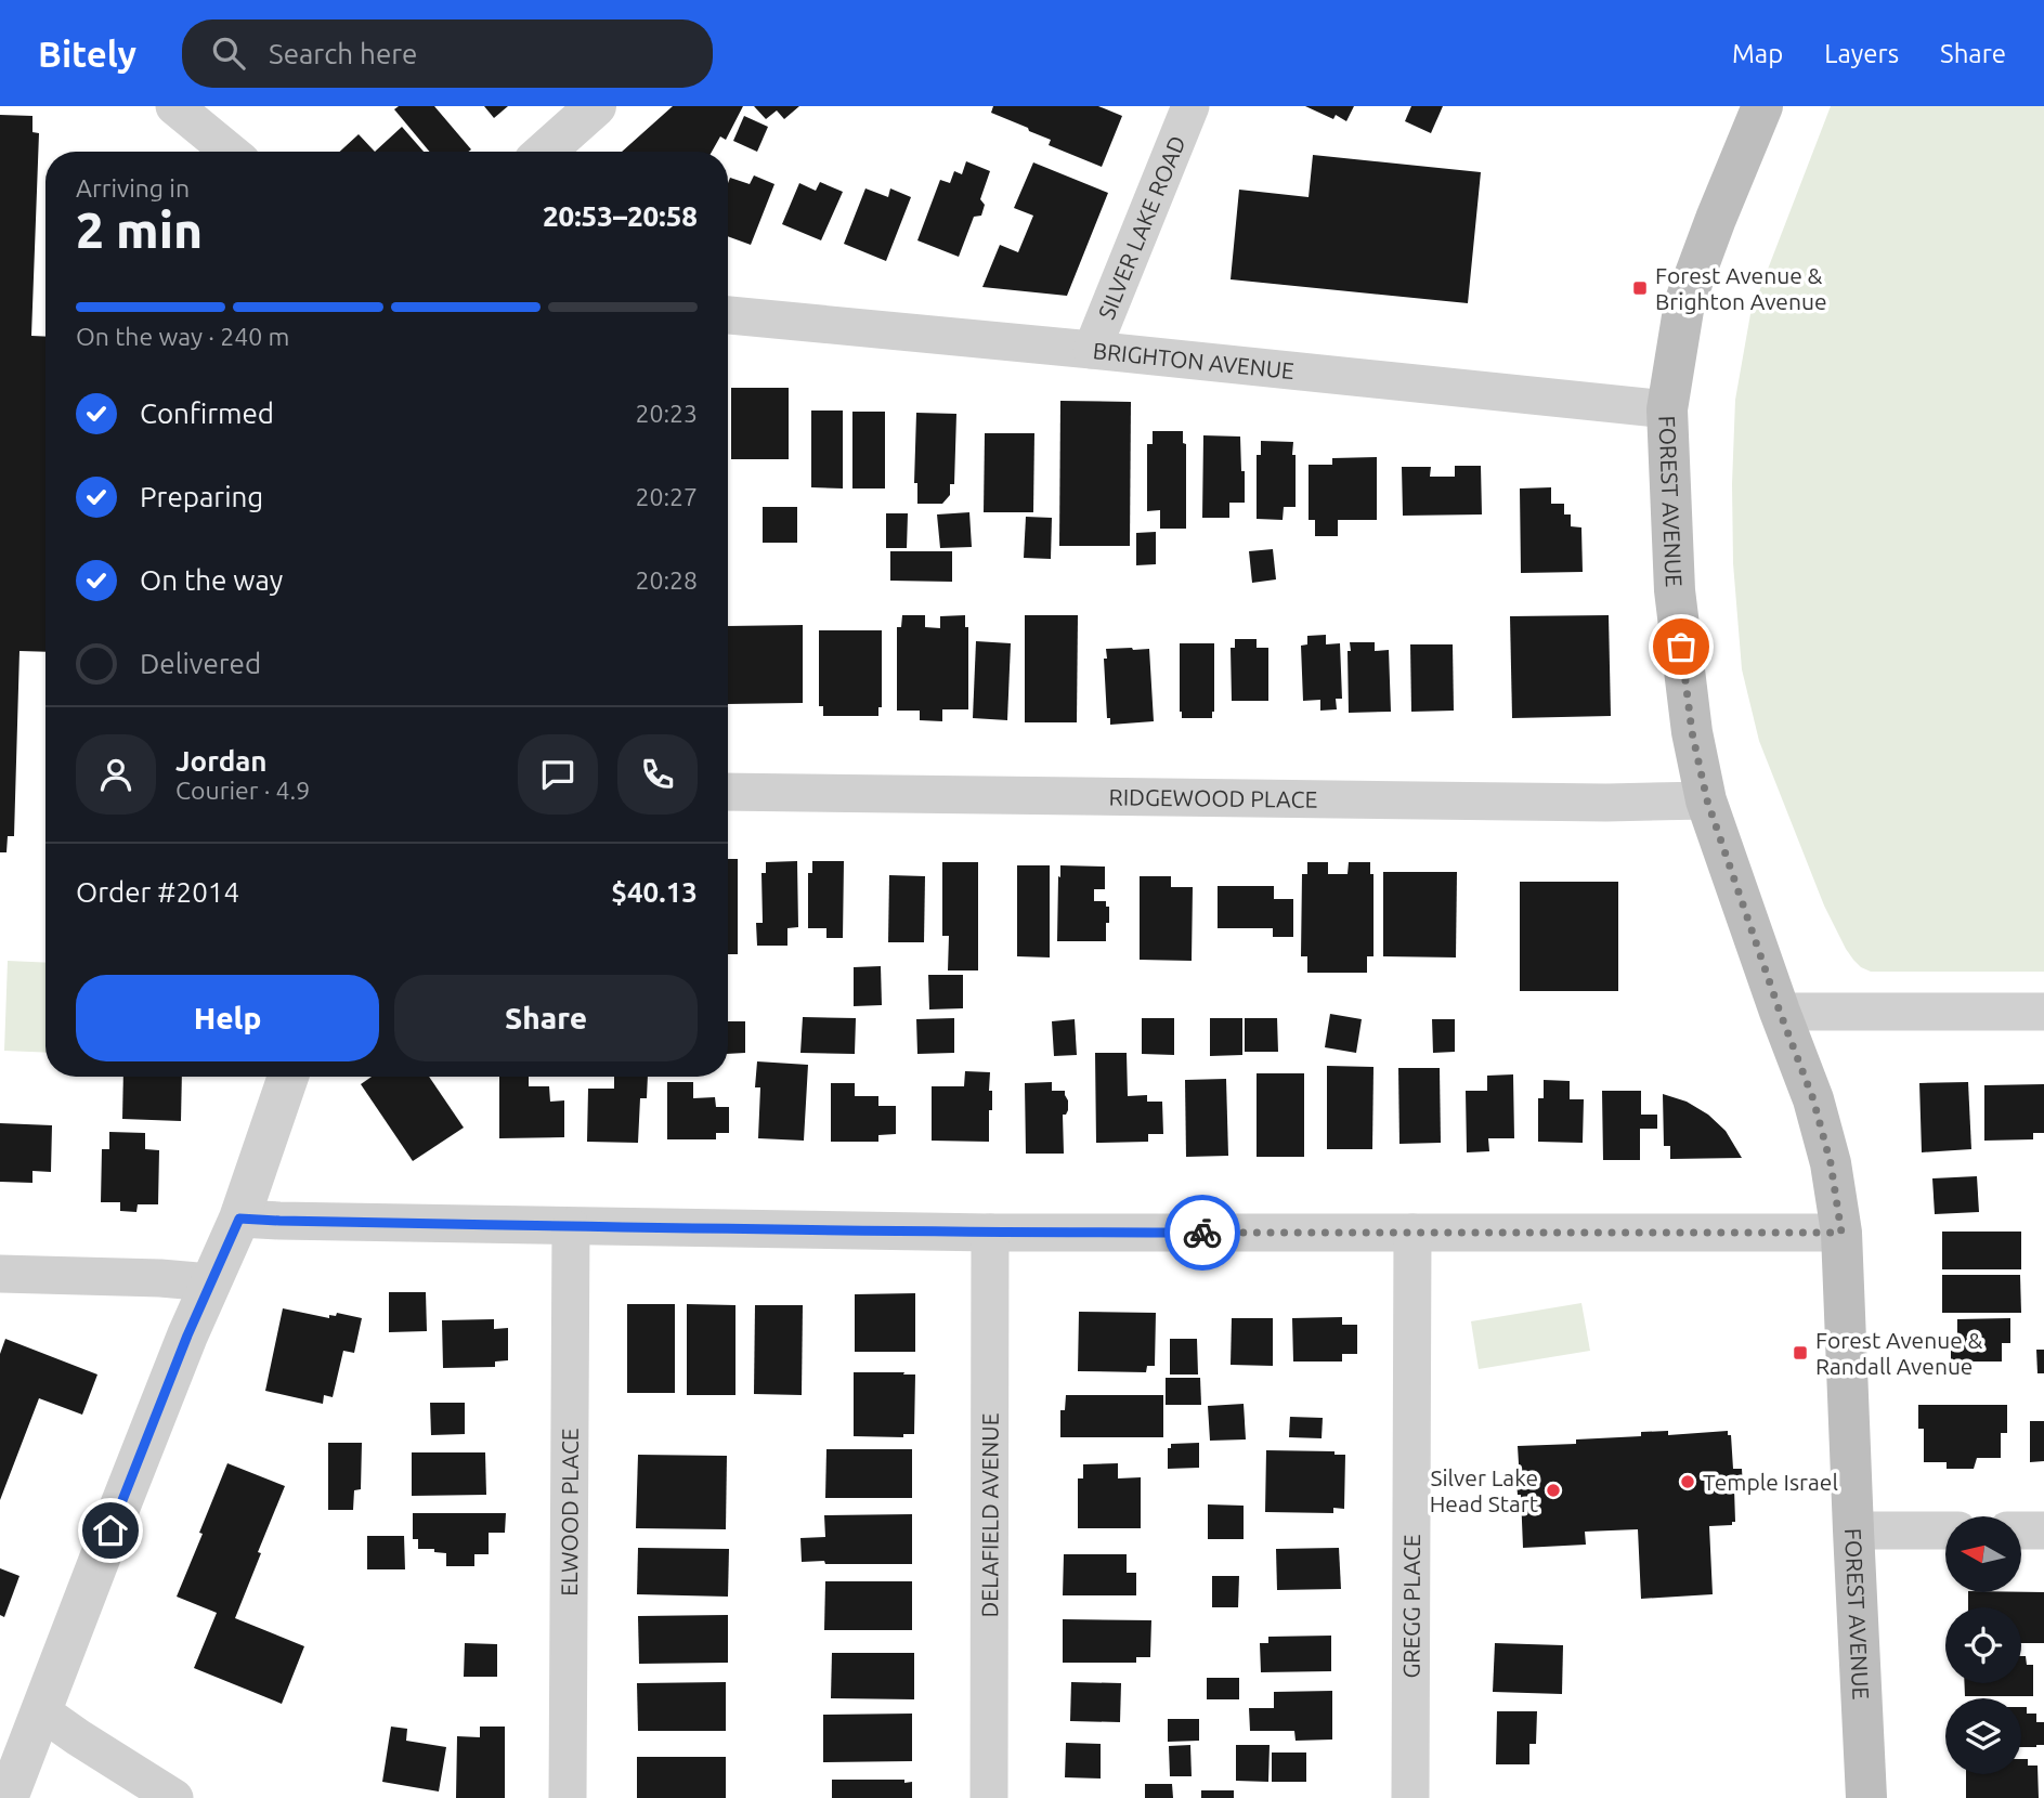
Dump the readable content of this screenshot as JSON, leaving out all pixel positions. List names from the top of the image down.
{
  "streets": {
    "main road": ["FOREST AVENUE"],
    "street": [
      "SILVER LAKE ROAD",
      "BRIGHTON AVENUE",
      "RIDGEWOOD PLACE",
      "ELWOOD PLACE",
      "DELAFIELD AVENUE",
      "GREGG PLACE"
    ]
  },
  "crossings": [
    ["SILVER LAKE ROAD", "BRIGHTON AVENUE"],
    ["BRIGHTON AVENUE", "FOREST AVENUE"],
    ["FOREST AVENUE", "RIDGEWOOD PLACE"]
  ],
  "places": {
    "transit": ["Forest Avenue & Brighton Avenue", "Forest Avenue & Randall Avenue"],
    "other": ["Temple Israel", "Silver Lake Head Start"]
  },
  "north": "left",
  "page": {
    "header": "Bitely",
    "search": "Search here",
    "nav": ["Map", "Layers", "Share"],
    "heading": ["2 min", "Arriving in", "20:53–20:58"],
    "panel": [
      "Jordan",
      "Courier · 4.9",
      "Order #2014",
      "$40.13"
    ],
    "bar": "On the way · 240 m",
    "list": [
      ["Confirmed", "20:23"],
      ["Preparing", "20:27"],
      ["On the way", "20:28"],
      "Delivered"
    ],
    "buttons": ["Help", "Share"]
  }
}
